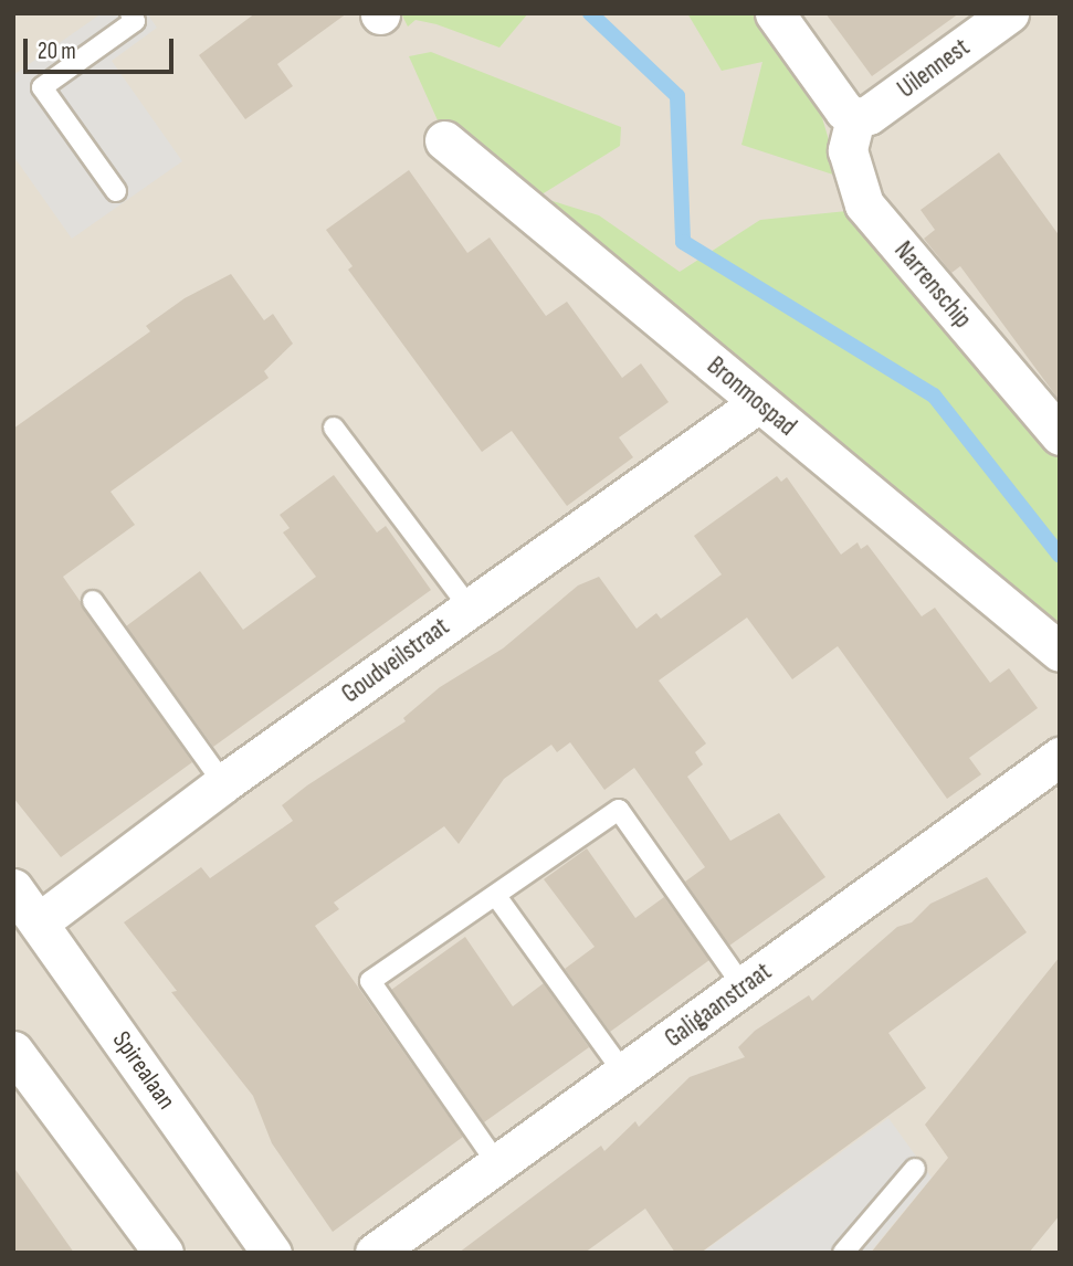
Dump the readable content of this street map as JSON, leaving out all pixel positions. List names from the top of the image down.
{
  "streets": {
    "street": [
      "Uilennest",
      "Narrenschip",
      "Bronmospad",
      "Goudveilstraat",
      "Galigaanstraat",
      "Spirealaan"
    ]
  },
  "crossings": [
    ["Uilennest", "Narrenschip"],
    ["Bronmospad", "Goudveilstraat"],
    ["Goudveilstraat", "Spirealaan"]
  ],
  "scale_bar": "20 m"
}
